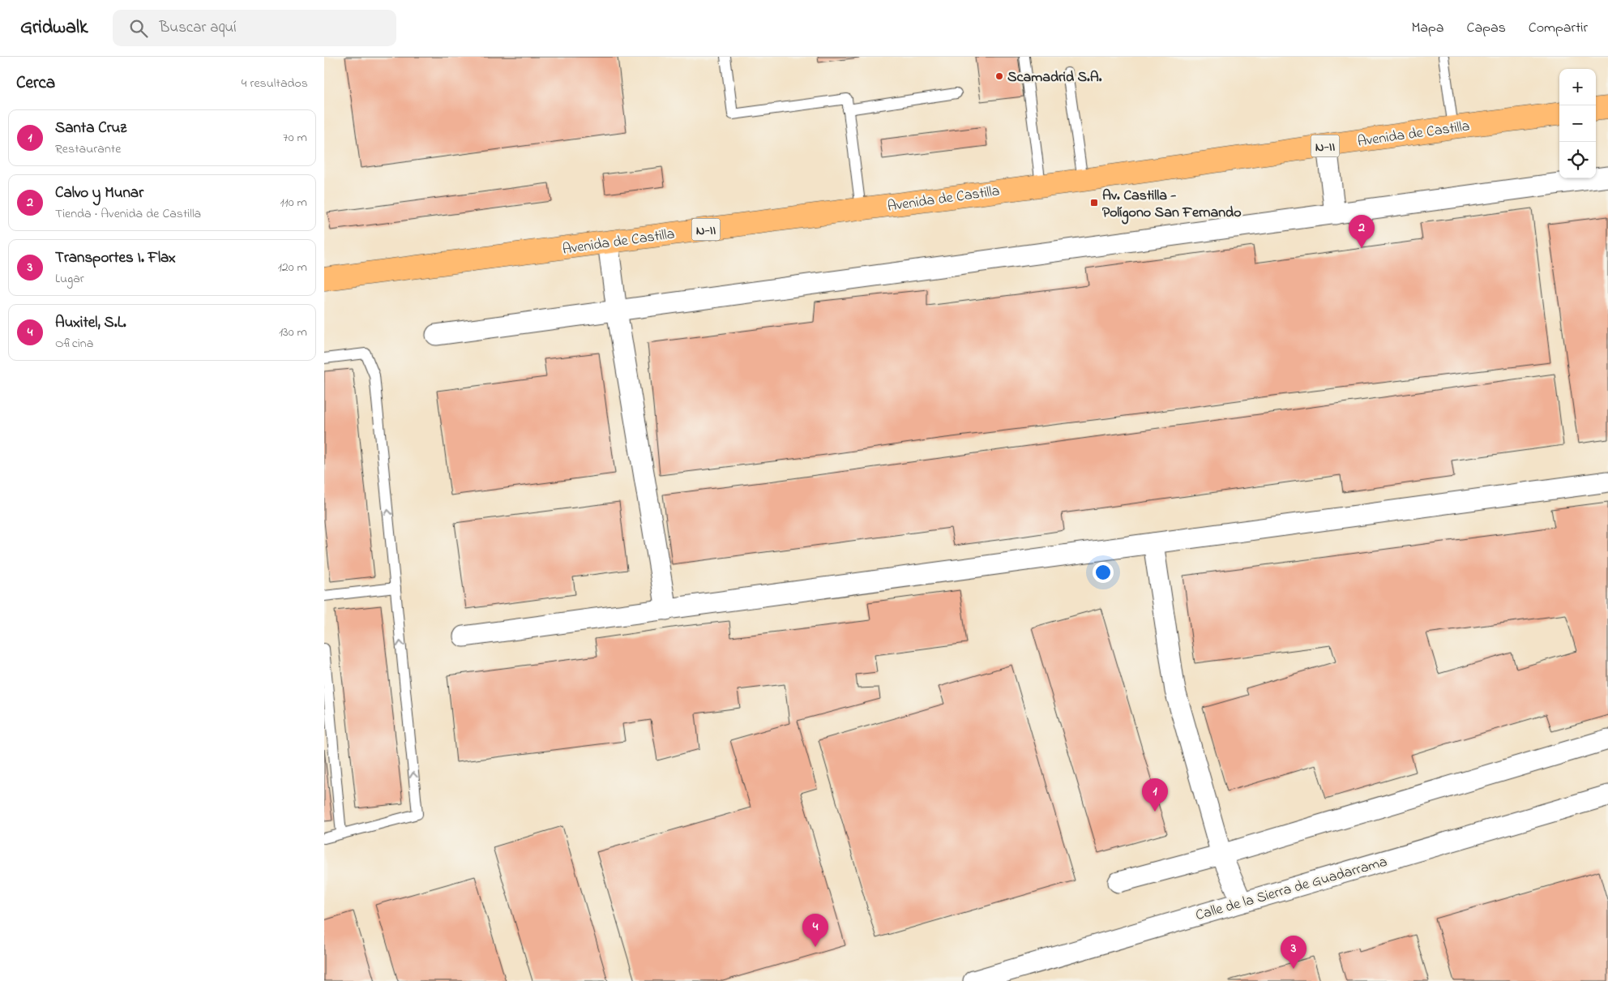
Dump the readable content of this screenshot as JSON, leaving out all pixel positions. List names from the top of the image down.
{
  "streets": {
    "main road": ["Avenida de Castilla", "N-II"],
    "street": ["Calle de la Sierra de Guadarrama"]
  },
  "places": {
    "other": ["Scamadrid S.A."],
    "transit": ["Av. Castilla - Polígono San Fernando"]
  },
  "page": {
    "header": "Gridwalk",
    "search": "Buscar aquí",
    "nav": ["Mapa", "Capas", "Compartir"],
    "heading": ["Cerca", "4 resultados"],
    "map_buttons": ["+", "−"],
    "list": [
      {
        "mark": "1",
        "name": "Santa Cruz",
        "note": "Restaurante",
        "value": "70 m"
      },
      {
        "mark": "2",
        "name": "Calvo y Munar",
        "note": "Tienda · Avenida de Castilla",
        "value": "110 m"
      },
      {
        "mark": "3",
        "name": "Transportes I. Flax",
        "note": "Lugar",
        "value": "120 m"
      },
      {
        "mark": "4",
        "name": "Auxitel, S.L.",
        "note": "Oficina",
        "value": "130 m"
      }
    ],
    "pins": [
      "2",
      "1",
      "4",
      "3"
    ]
  }
}
